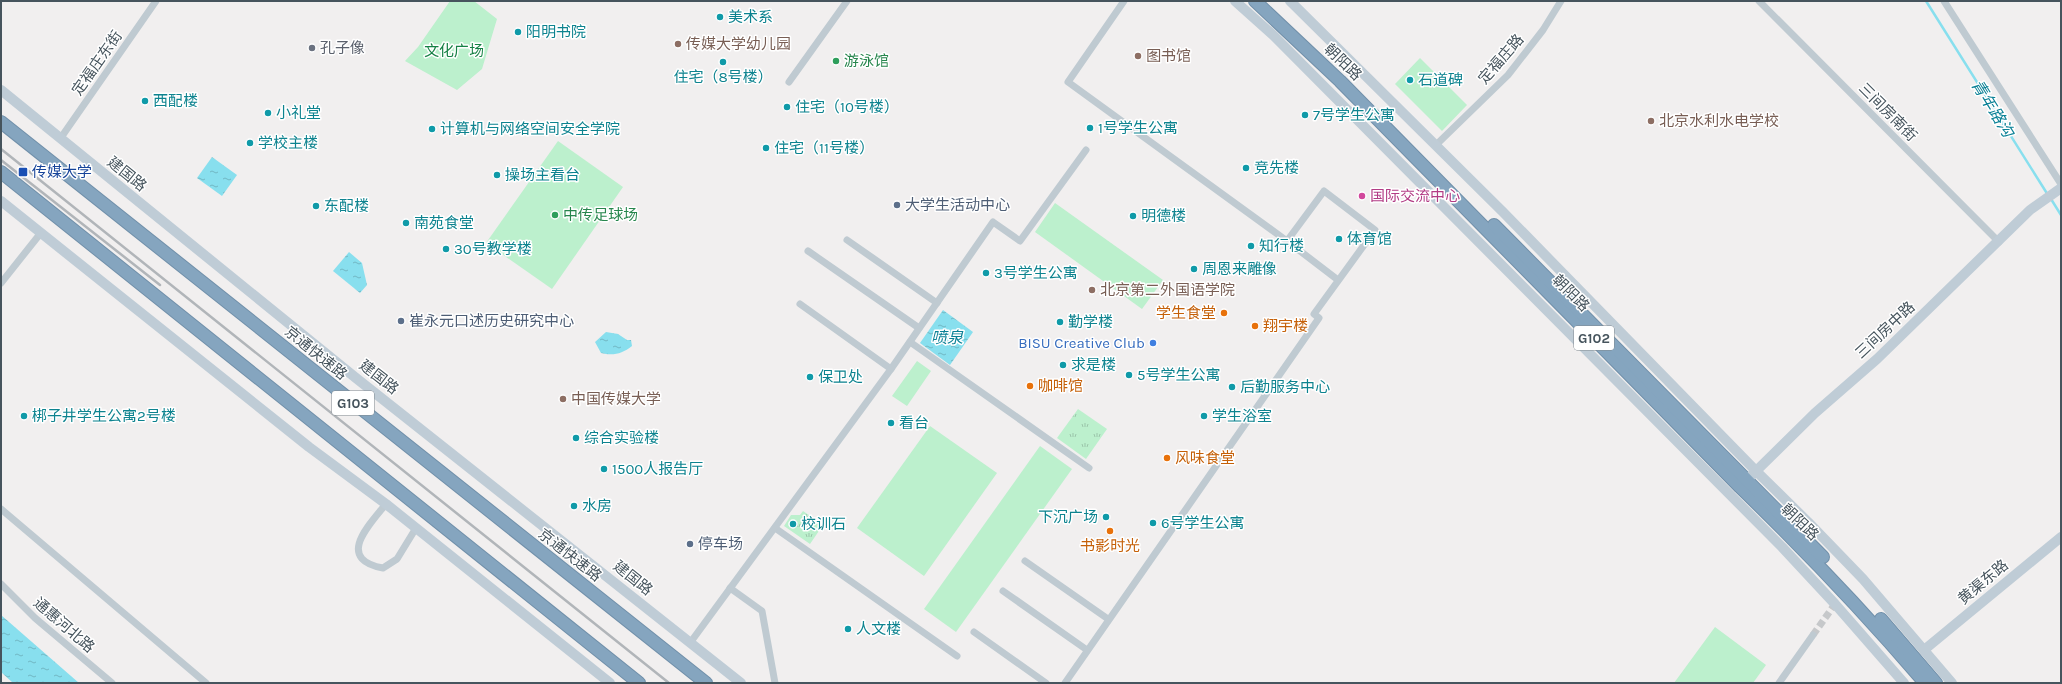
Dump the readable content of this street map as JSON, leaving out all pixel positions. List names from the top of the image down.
{
  "streets": {
    "highway": [
      "朝阳路",
      "G102",
      "京通快速路",
      "G103"
    ],
    "street": [
      "定福庄路",
      "定福庄东街",
      "三间房南街",
      "建国路",
      "三间房中路",
      "黄渠东路",
      "通惠河北路"
    ]
  },
  "crossings": [
    ["定福庄路", "朝阳路"],
    ["朝阳路", "三间房中路"],
    ["朝阳路", "黄渠东路"],
    ["定福庄东街", "建国路"],
    ["三间房南街", "三间房中路"]
  ],
  "water": ["青年路沟", "喷泉"],
  "parks": ["文化广场"],
  "places": {
    "other": [
      "美术系",
      "阳明书院",
      "传媒大学幼儿园",
      "孔子像",
      "图书馆",
      "游泳馆",
      "住宅（8号楼）",
      "石道碑",
      "西配楼",
      "住宅（10号楼）",
      "小礼堂",
      "7号学生公寓",
      "北京水利水电学校",
      "1号学生公寓",
      "计算机与网络空间安全学院",
      "学校主楼",
      "住宅（11号楼）",
      "竞先楼",
      "操场主看台",
      "国际交流中心",
      "大学生活动中心",
      "东配楼",
      "中传足球场",
      "明德楼",
      "南苑食堂",
      "体育馆",
      "知行楼",
      "30号教学楼",
      "周恩来雕像",
      "3号学生公寓",
      "北京第二外国语学院",
      "学生食堂",
      "崔永元口述历史研究中心",
      "勤学楼",
      "翔宇楼",
      "BISU Creative Club",
      "求是楼",
      "5号学生公寓",
      "保卫处",
      "咖啡馆",
      "后勤服务中心",
      "中国传媒大学",
      "梆子井学生公寓2号楼",
      "学生浴室",
      "看台",
      "综合实验楼",
      "风味食堂",
      "1500人报告厅",
      "水房",
      "下沉广场",
      "6号学生公寓",
      "校训石",
      "书影时光",
      "停车场",
      "人文楼"
    ],
    "transit": ["传媒大学"]
  }
}
